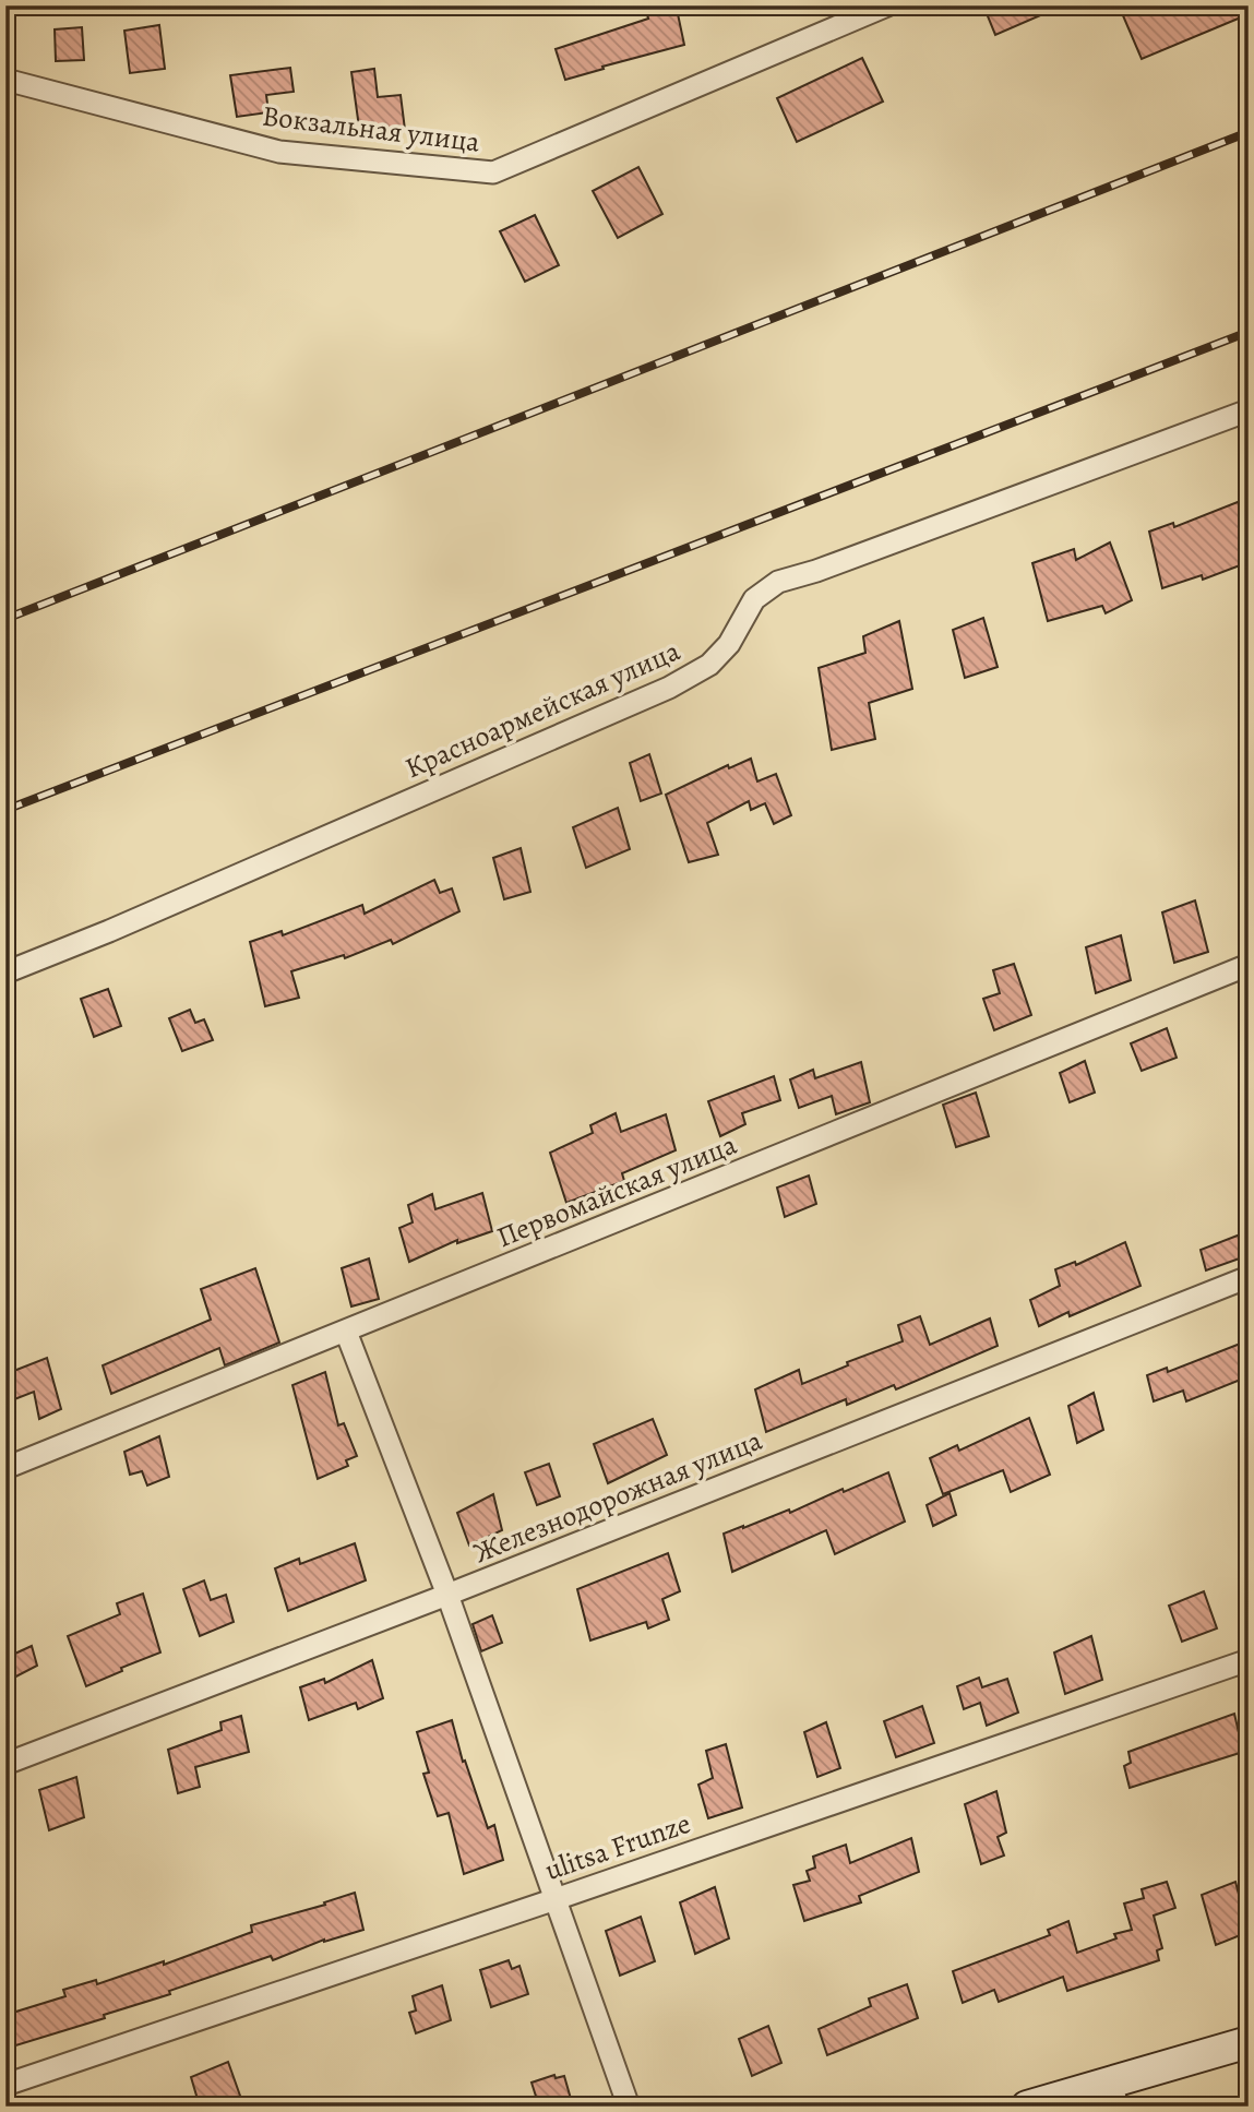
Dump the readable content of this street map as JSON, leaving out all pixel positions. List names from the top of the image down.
{
  "streets": {
    "street": [
      "Вокзальная улица",
      "Красноармейская улица",
      "Первомайская улица",
      "Железнодорожная улица",
      "ulitsa Frunze"
    ]
  }
}
